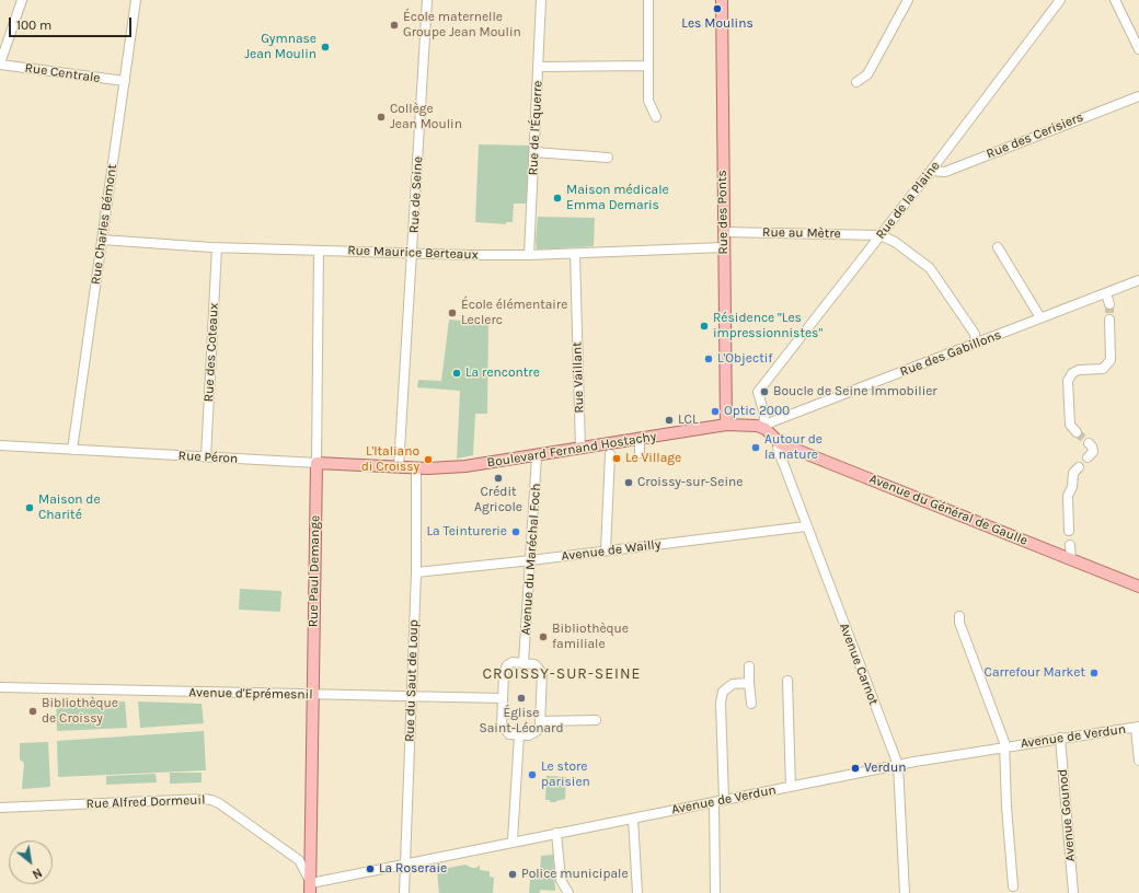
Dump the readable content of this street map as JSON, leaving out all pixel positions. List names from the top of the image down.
{
  "streets": {
    "main road": [
      "Rue des Ponts",
      "Boulevard Fernand Hostachy",
      "Rue Péron",
      "Avenue du Général de Gaulle",
      "Rue Paul Demange"
    ],
    "street": [
      "Rue Centrale",
      "Rue de l'Équerre",
      "Rue des Cerisiers",
      "Rue de Seine",
      "Rue de la Plaine",
      "Rue Charles Bémont",
      "Rue au Mètre",
      "Rue Maurice Berteaux",
      "Rue des Coteaux",
      "Rue des Gabillons",
      "Rue Vaillant",
      "Avenue de Wailly",
      "Avenue du Maréchal Foch",
      "Avenue Carnot",
      "Rue du Saut de Loup",
      "Avenue d'Eprémesnil",
      "Avenue de Verdun",
      "Rue Alfred Dormeuil",
      "Avenue Gounod"
    ]
  },
  "crossings": [
    ["Rue Centrale", "Rue Charles Bémont"],
    ["Rue de l'Équerre", "Rue Maurice Berteaux"],
    ["Rue des Cerisiers", "Rue de la Plaine"],
    ["Rue de Seine", "Rue Maurice Berteaux"],
    ["Rue de Seine", "Rue Péron"],
    ["Rue de la Plaine", "Rue au Mètre"],
    ["Rue de la Plaine", "Rue des Gabillons"],
    ["Rue de la Plaine", "Boulevard Fernand Hostachy"],
    ["Rue de la Plaine", "Avenue du Général de Gaulle"],
    ["Rue des Ponts", "Rue au Mètre"],
    ["Rue des Ponts", "Rue Maurice Berteaux"],
    ["Rue des Ponts", "Boulevard Fernand Hostachy"],
    ["Rue Charles Bémont", "Rue Maurice Berteaux"],
    ["Rue Charles Bémont", "Rue Péron"],
    ["Rue Maurice Berteaux", "Rue des Coteaux"],
    ["Rue Maurice Berteaux", "Rue Vaillant"],
    ["Rue Maurice Berteaux", "Rue Paul Demange"],
    ["Rue des Coteaux", "Rue Péron"],
    ["Rue des Gabillons", "Boulevard Fernand Hostachy"],
    ["Rue des Gabillons", "Avenue du Général de Gaulle"],
    ["Rue Vaillant", "Boulevard Fernand Hostachy"],
    ["Boulevard Fernand Hostachy", "Rue Péron"],
    ["Boulevard Fernand Hostachy", "Avenue du Général de Gaulle"],
    ["Boulevard Fernand Hostachy", "Avenue du Maréchal Foch"],
    ["Boulevard Fernand Hostachy", "Rue du Saut de Loup"],
    ["Rue Péron", "Rue Paul Demange"],
    ["Rue Péron", "Rue du Saut de Loup"],
    ["Avenue du Général de Gaulle", "Avenue Carnot"],
    ["Avenue de Wailly", "Avenue du Maréchal Foch"],
    ["Avenue de Wailly", "Avenue Carnot"],
    ["Avenue de Wailly", "Rue du Saut de Loup"],
    ["Rue Paul Demange", "Avenue d'Eprémesnil"],
    ["Rue Paul Demange", "Avenue de Verdun"],
    ["Rue Paul Demange", "Rue Alfred Dormeuil"],
    ["Avenue Carnot", "Avenue de Verdun"],
    ["Rue du Saut de Loup", "Avenue d'Eprémesnil"],
    ["Rue du Saut de Loup", "Avenue de Verdun"],
    ["Avenue de Verdun", "Rue Alfred Dormeuil"],
    ["Avenue de Verdun", "Avenue Gounod"]
  ],
  "districts": ["CROISSY-SUR-SEINE"],
  "places": [
    "Les Moulins",
    "École maternelle Groupe Jean Moulin",
    "Gymnase Jean Moulin",
    "Collège Jean Moulin",
    "Maison médicale Emma Demaris",
    "École élémentaire Leclerc",
    "Résidence \"Les impressionnistes\"",
    "L'Objectif",
    "La rencontre",
    "Boucle de Seine Immobilier",
    "Optic 2000",
    "LCL",
    "Autour de la nature",
    "Le Village",
    "L'Italiano di Croissy",
    "Crédit Agricole",
    "Croissy-sur-Seine",
    "Maison de Charité",
    "La Teinturerie",
    "Bibliothèque familiale",
    "Carrefour Market",
    "Église Saint-Léonard",
    "Bibliothèque de Croissy",
    "Verdun",
    "Le store parisien",
    "La Roseraie",
    "Police municipale"
  ],
  "scale_bar": "100 m",
  "north": "bottom right"
}
